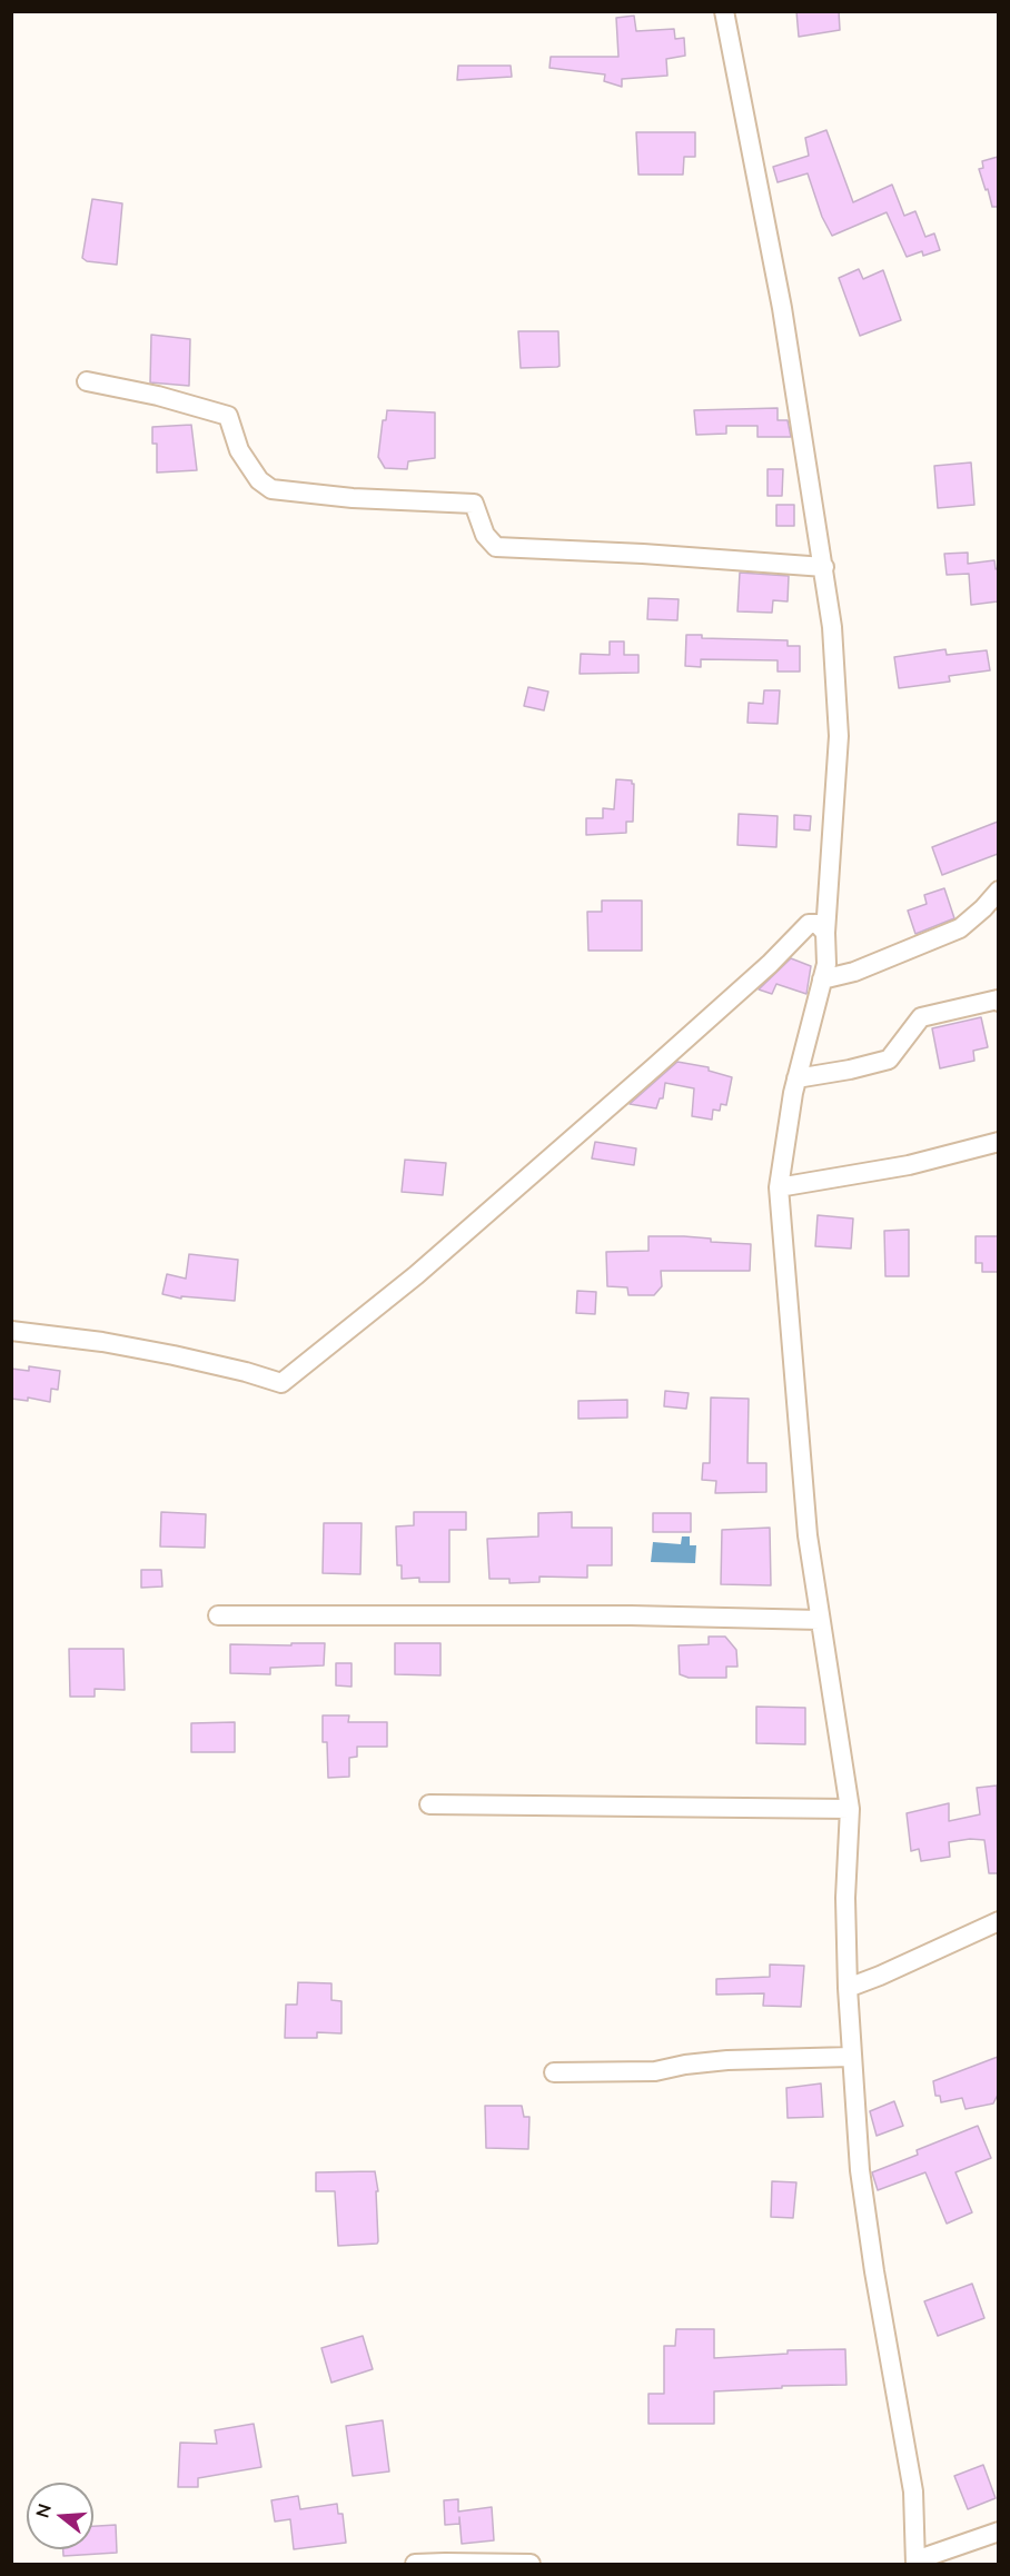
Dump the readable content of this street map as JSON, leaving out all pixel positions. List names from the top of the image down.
{
  "north": "left"
}
